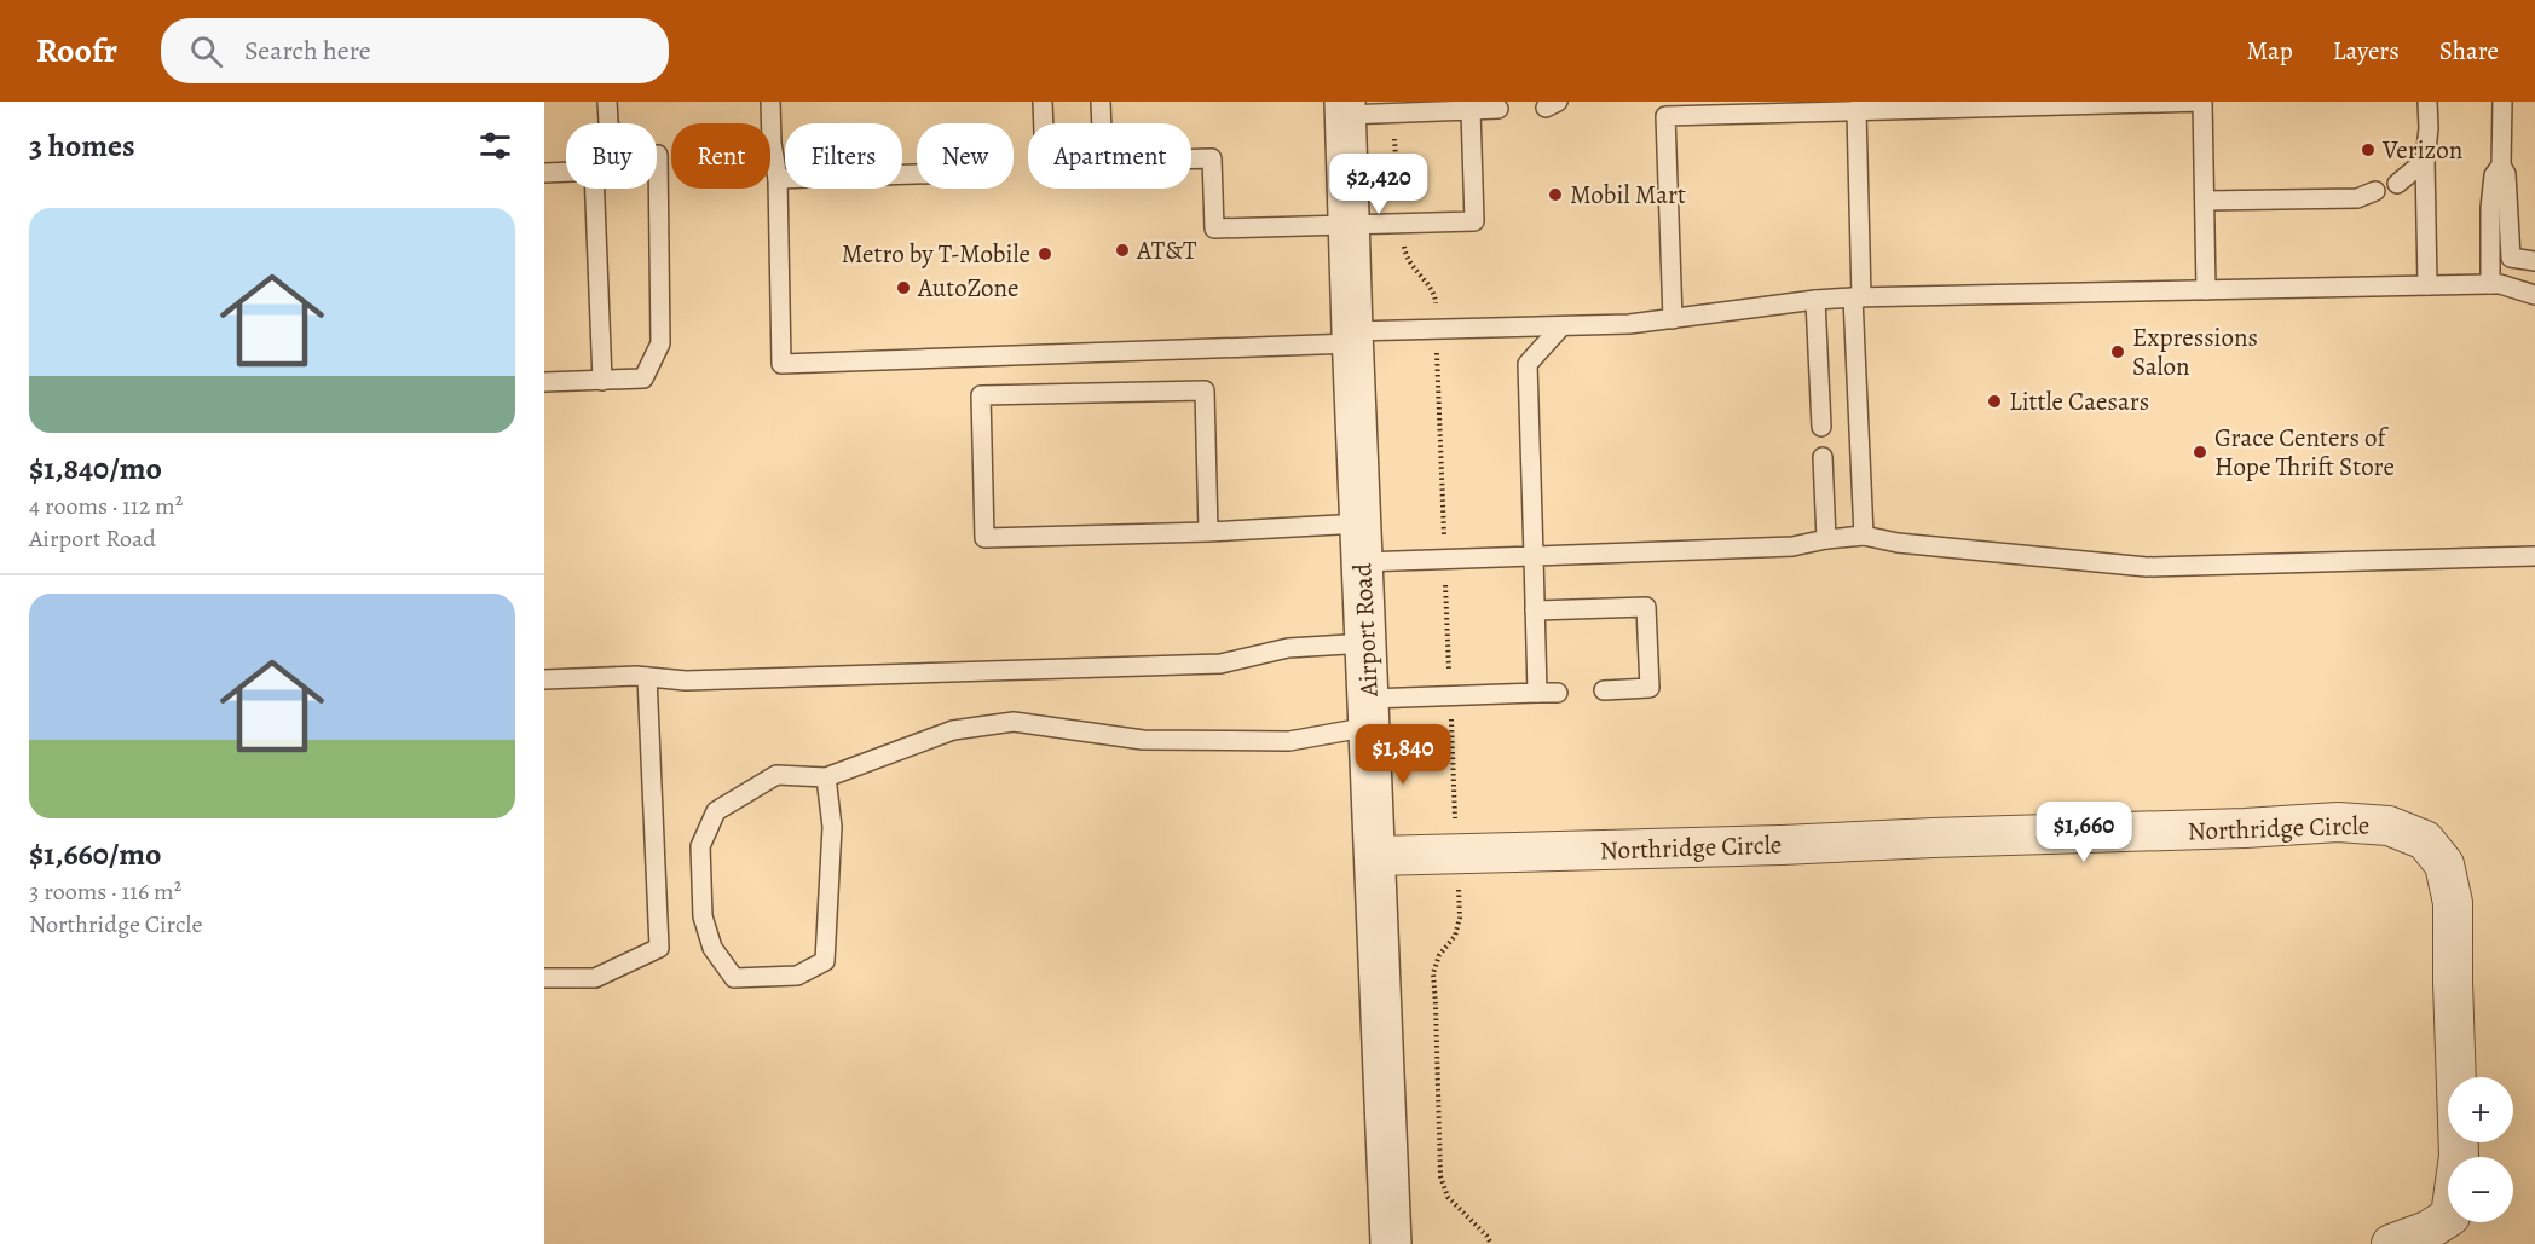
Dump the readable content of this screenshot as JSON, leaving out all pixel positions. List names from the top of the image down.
{
  "streets": {
    "street": ["Airport Road", "Northridge Circle"]
  },
  "crossings": [
    ["Airport Road", "Northridge Circle"]
  ],
  "places": [
    "Verizon",
    "Mobil Mart",
    "AT&T",
    "Metro by T-Mobile",
    "AutoZone",
    "Expressions Salon",
    "Little Caesars",
    "Grace Centers of Hope Thrift Store"
  ],
  "page": {
    "header": "Roofr",
    "search": "Search here",
    "nav": ["Map", "Layers", "Share"],
    "heading": "3 homes",
    "chip": [
      "Buy",
      "Rent",
      "Filters",
      "New",
      "Apartment"
    ],
    "price": ["$2,420", "$1,840", "$1,660"],
    "list": [
      {
        "name": "$1,840/mo",
        "note": "4 rooms · 112 m² · Airport Road"
      },
      {
        "name": "$1,660/mo",
        "note": "3 rooms · 116 m² · Northridge Circle"
      }
    ],
    "map_buttons": ["+", "−"]
  }
}
